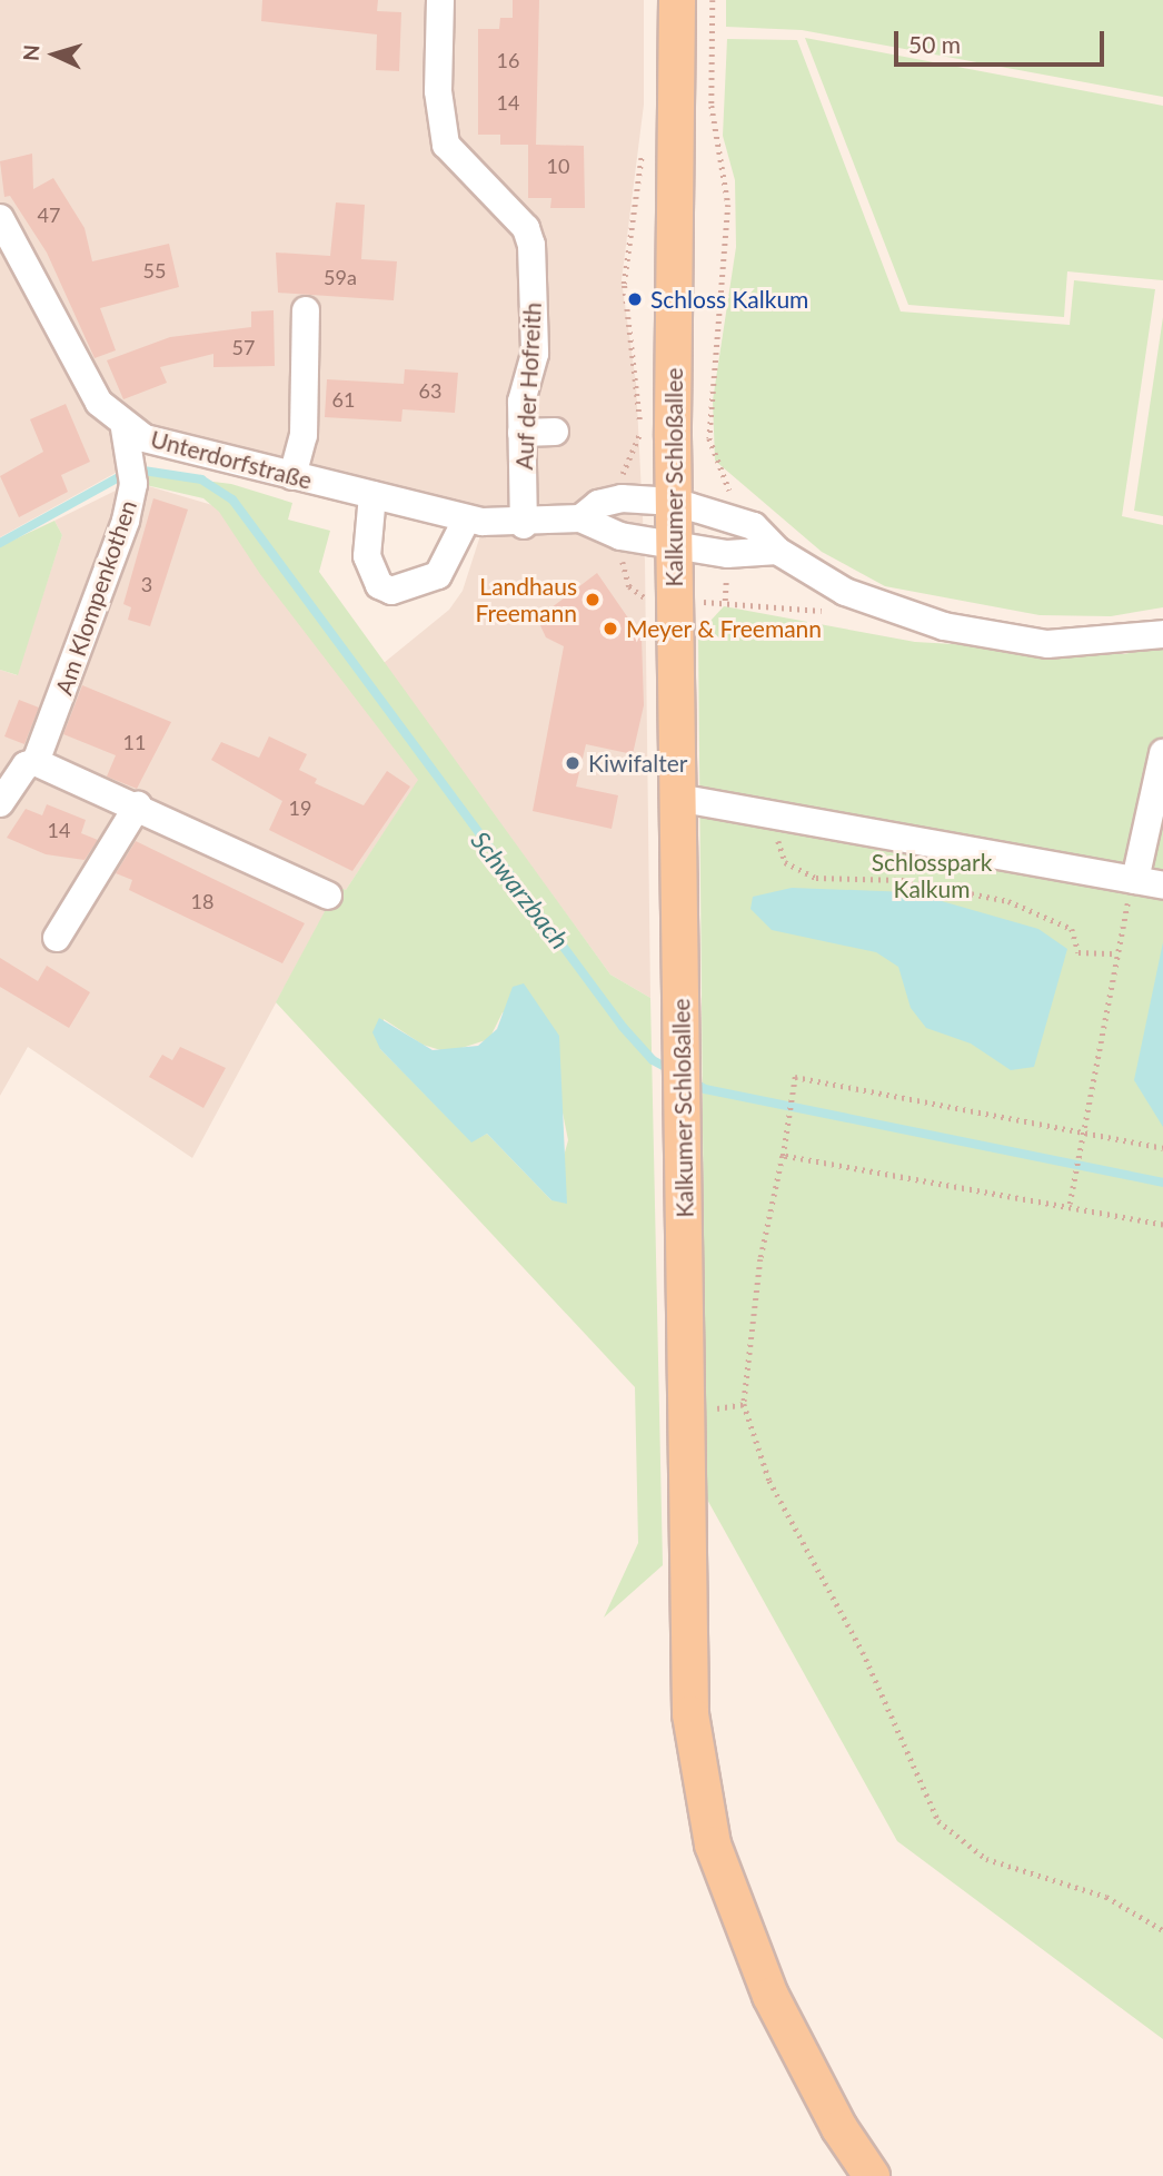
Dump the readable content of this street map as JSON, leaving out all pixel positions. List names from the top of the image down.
{
  "streets": {
    "main road": ["Kalkumer Schloßallee"],
    "street": ["Auf der Hofreith", "Unterdorfstraße", "Am Klompenkothen"]
  },
  "crossings": [
    ["Auf der Hofreith", "Unterdorfstraße"],
    ["Unterdorfstraße", "Kalkumer Schloßallee"],
    ["Unterdorfstraße", "Am Klompenkothen"]
  ],
  "water": ["Schwarzbach"],
  "parks": ["Schlosspark Kalkum"],
  "places": [
    "Schloss Kalkum",
    "Landhaus Freemann",
    "Meyer & Freemann",
    "Kiwifalter"
  ],
  "house_numbers": [
    "16",
    "14",
    "10",
    "47",
    "55",
    "59a",
    "57",
    "63",
    "61",
    "3",
    "11",
    "19",
    "14",
    "18"
  ],
  "scale_bar": "50 m",
  "north": "left"
}
